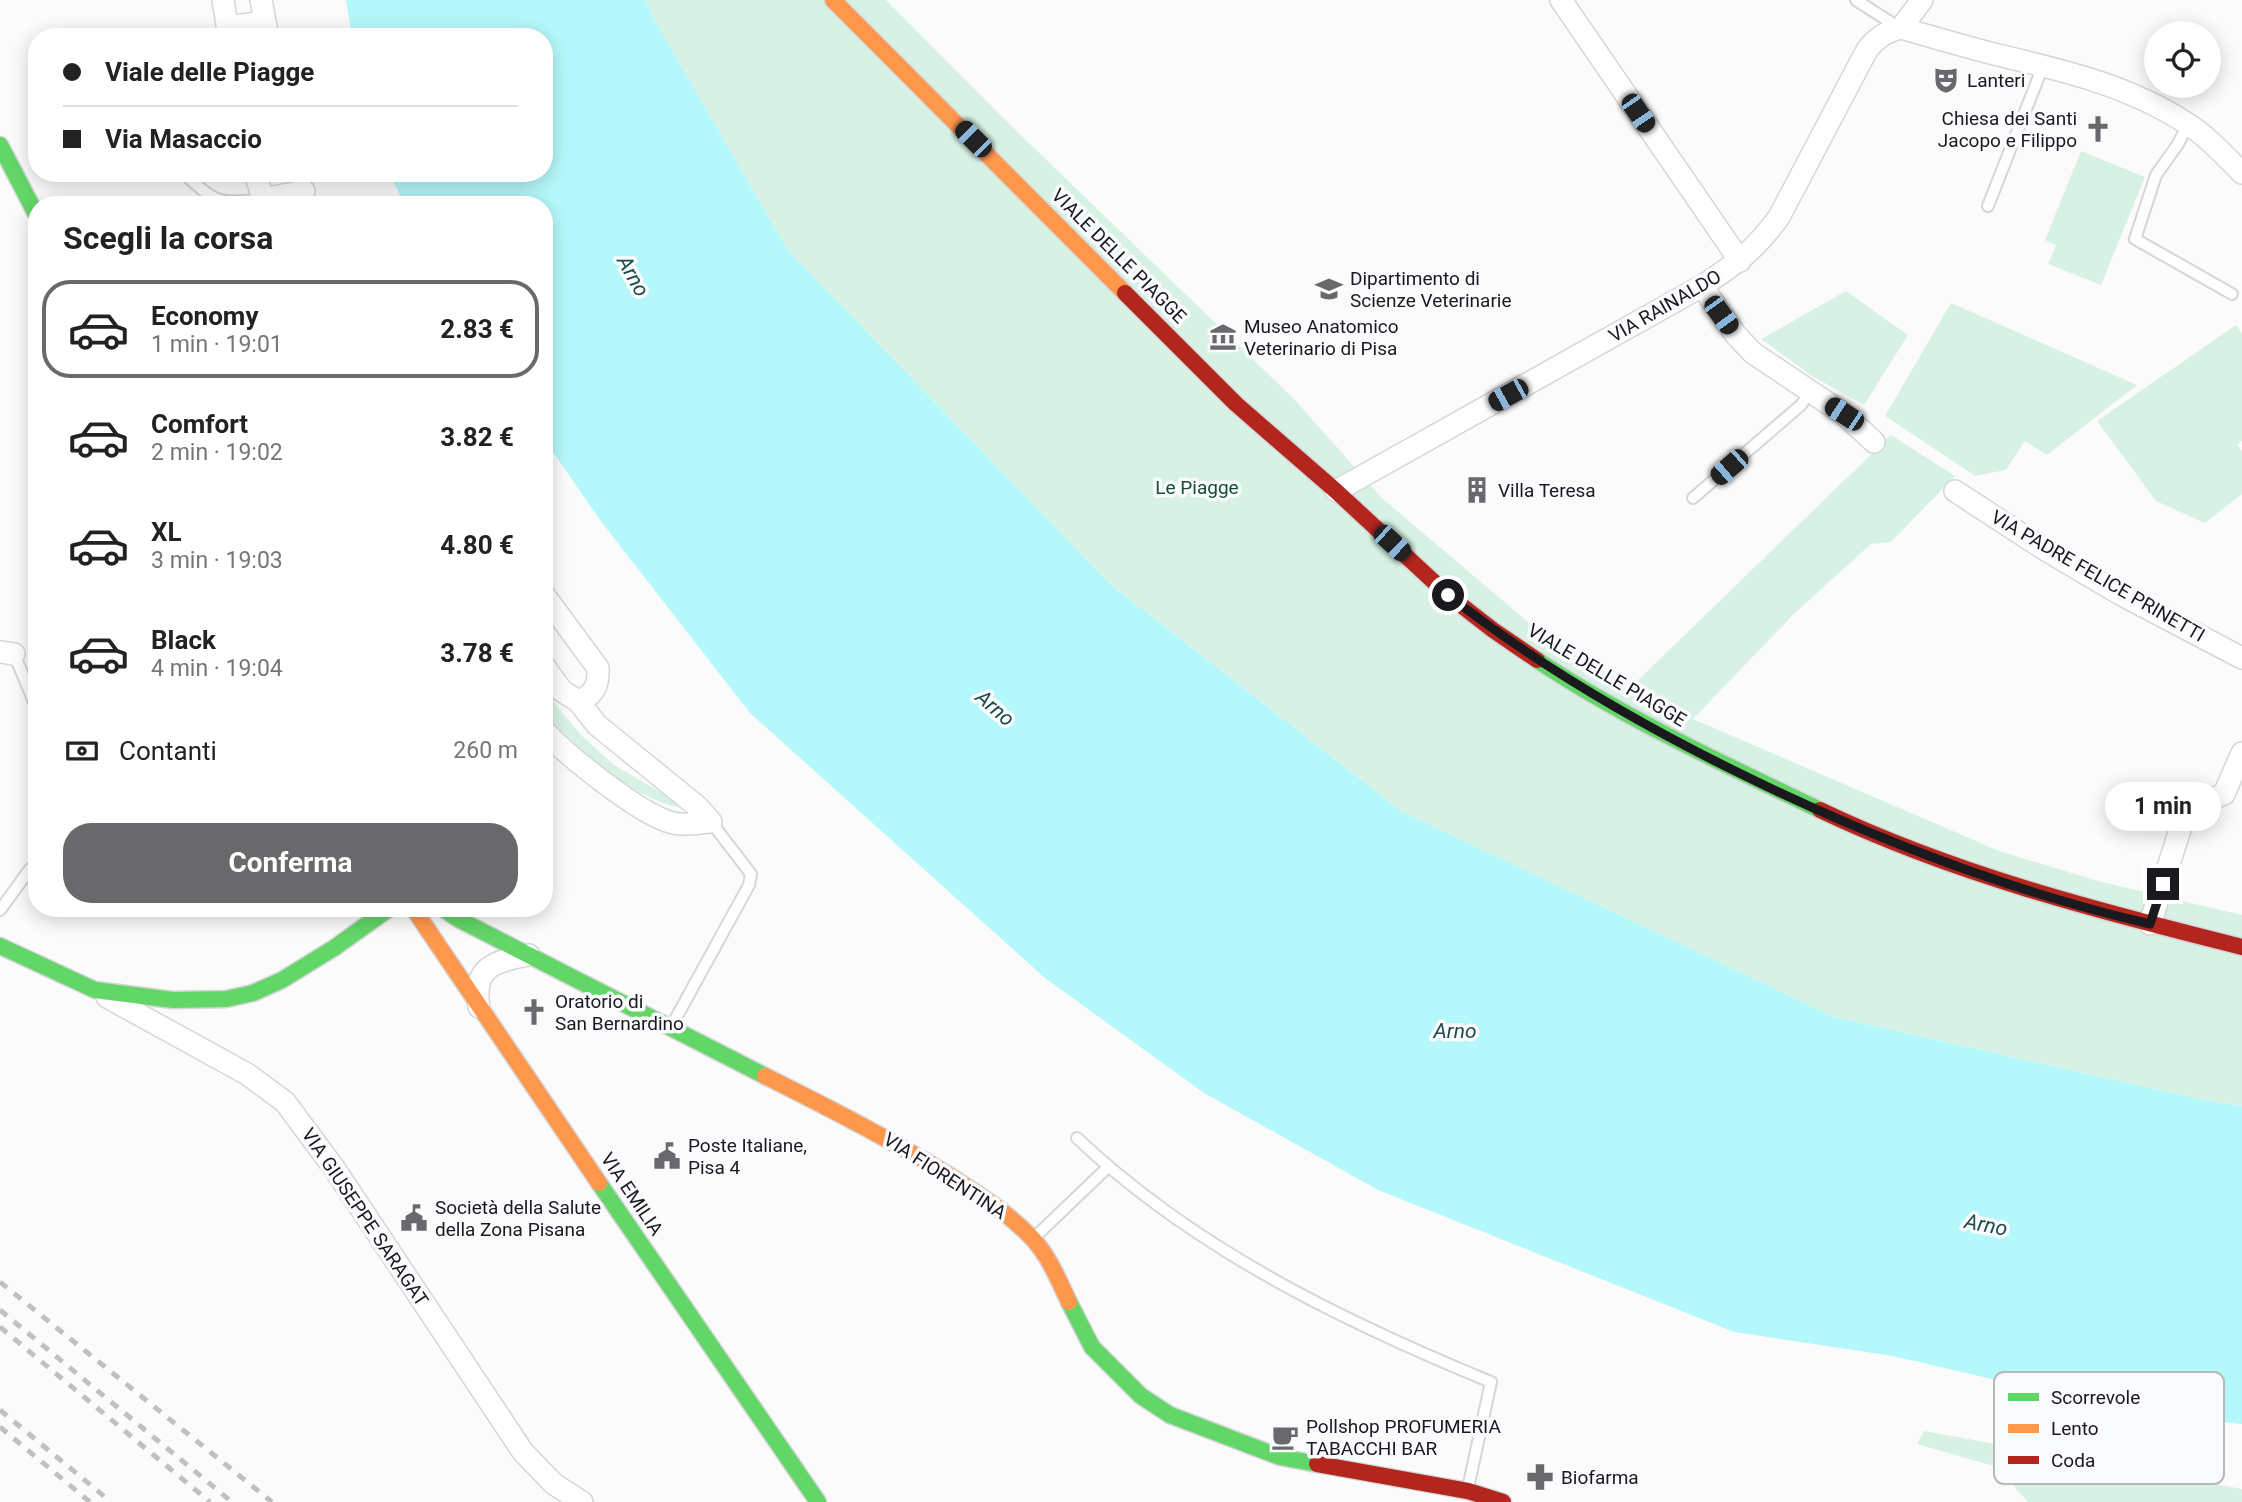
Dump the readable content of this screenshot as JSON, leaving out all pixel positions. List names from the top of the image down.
{
  "streets": {
    "street": [
      "VIALE DELLE PIAGGE",
      "VIA RAINALDO",
      "VIA PADRE FELICE PRINETTI",
      "VIA FIORENTINA",
      "VIA EMILIA",
      "VIA GIUSEPPE SARAGAT"
    ]
  },
  "crossings": [
    ["VIALE DELLE PIAGGE", "VIA RAINALDO"]
  ],
  "water": ["Arno"],
  "parks": ["Le Piagge"],
  "places": {
    "theatre": ["Lanteri"],
    "church": ["Chiesa dei Santi Jacopo e Filippo", "Oratorio di San Bernardino"],
    "school or university": ["Dipartimento di Scienze Veterinarie"],
    "museum": ["Museo Anatomico Veterinario di Pisa"],
    "building": ["Villa Teresa"],
    "public building": ["Poste Italiane, Pisa 4", "Società della Salute della Zona Pisana"],
    "cafe": ["Pollshop PROFUMERIA TABACCHI BAR"],
    "pharmacy": ["Biofarma"]
  },
  "legend": ["Scorrevole", "Lento", "Coda"],
  "page": {
    "banner": ["Viale delle Piagge", "Via Masaccio"],
    "heading": "Scegli la corsa",
    "list": [
      {
        "name": "Economy",
        "note": "1 min · 19:01",
        "value": "2.83 €"
      },
      {
        "name": "Comfort",
        "note": "2 min · 19:02",
        "value": "3.82 €"
      },
      {
        "name": "XL",
        "note": "3 min · 19:03",
        "value": "4.80 €"
      },
      {
        "name": "Black",
        "note": "4 min · 19:04",
        "value": "3.78 €"
      }
    ],
    "pay": ["Contanti", "260 m"],
    "bubble": "1 min",
    "buttons": "Conferma"
  }
}
